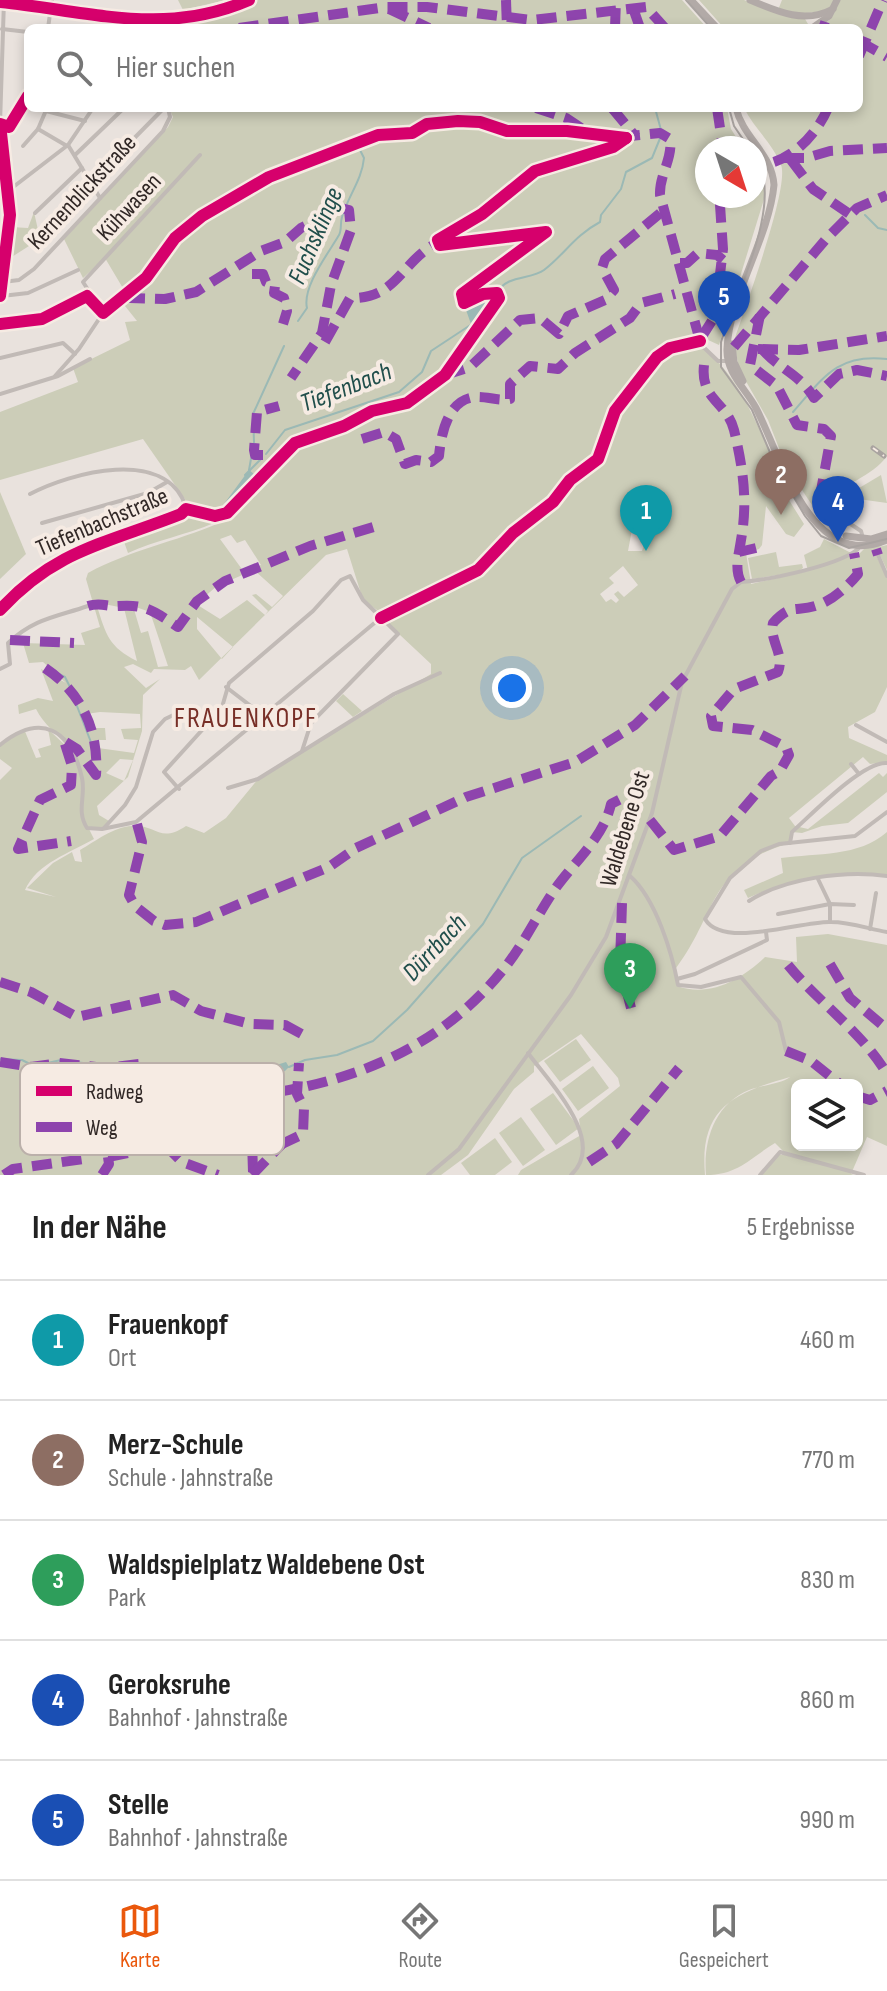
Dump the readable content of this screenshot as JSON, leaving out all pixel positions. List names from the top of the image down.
{
  "streets": {
    "street": [
      "Kernenblickstraße",
      "Kühwasen",
      "Tiefenbachstraße",
      "Waldebene Ost"
    ]
  },
  "districts": ["FRAUENKOPF"],
  "water": ["Fuchsklinge", "Tiefenbach", "Dürrbach"],
  "legend": ["Radweg", "Weg"],
  "north": "bottom right",
  "page": {
    "search": "Hier suchen",
    "pins": [
      "5",
      "2",
      "4",
      "1",
      "3"
    ],
    "heading": ["In der Nähe", "5 Ergebnisse"],
    "list": [
      {
        "mark": "1",
        "name": "Frauenkopf",
        "note": "Ort",
        "value": "460 m"
      },
      {
        "mark": "2",
        "name": "Merz-Schule",
        "note": "Schule · Jahnstraße",
        "value": "770 m"
      },
      {
        "mark": "3",
        "name": "Waldspielplatz Waldebene Ost",
        "note": "Park",
        "value": "830 m"
      },
      {
        "mark": "4",
        "name": "Geroksruhe",
        "note": "Bahnhof · Jahnstraße",
        "value": "860 m"
      },
      {
        "mark": "5",
        "name": "Stelle",
        "note": "Bahnhof · Jahnstraße",
        "value": "990 m"
      }
    ],
    "nav": ["Karte", "Route", "Gespeichert"]
  }
}
